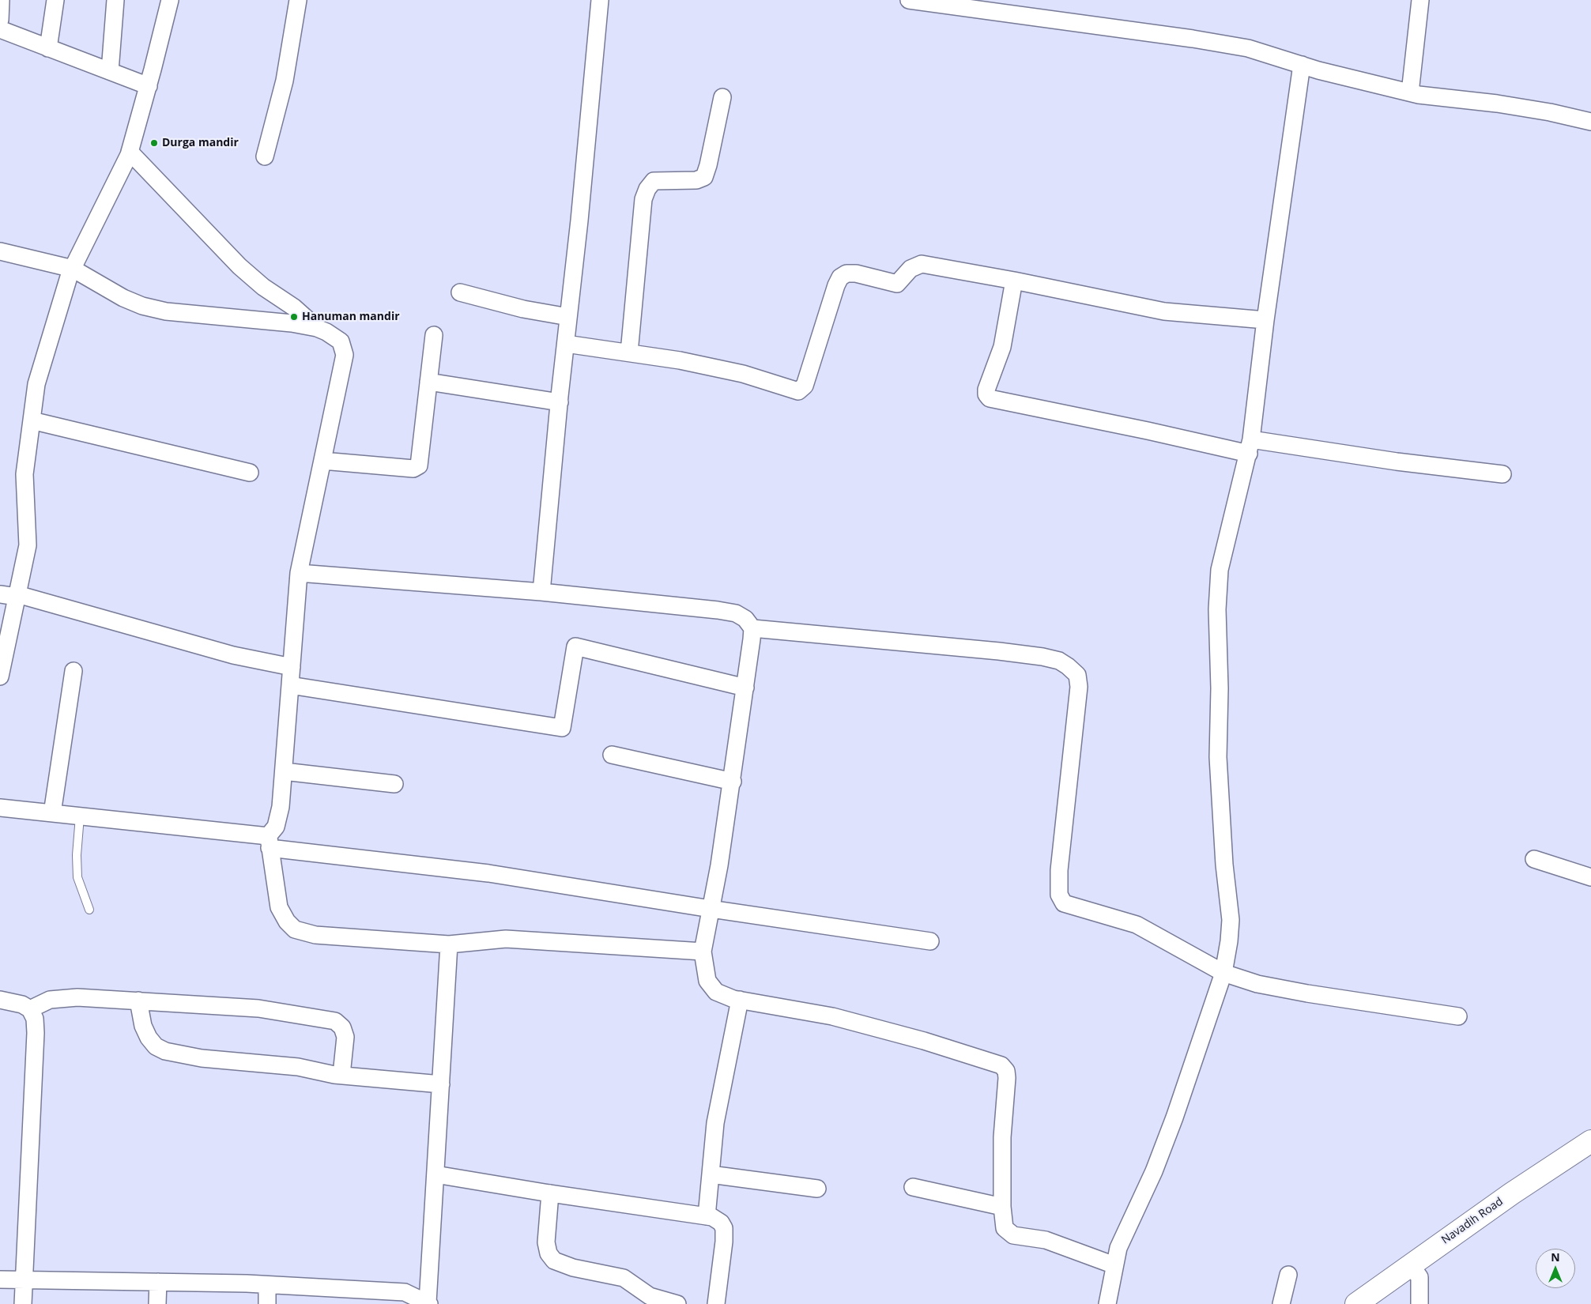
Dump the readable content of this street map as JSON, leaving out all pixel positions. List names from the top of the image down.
{
  "streets": {
    "main road": ["Navadih Road"]
  },
  "places": ["Durga mandir", "Hanuman mandir"],
  "north": "top"
}
